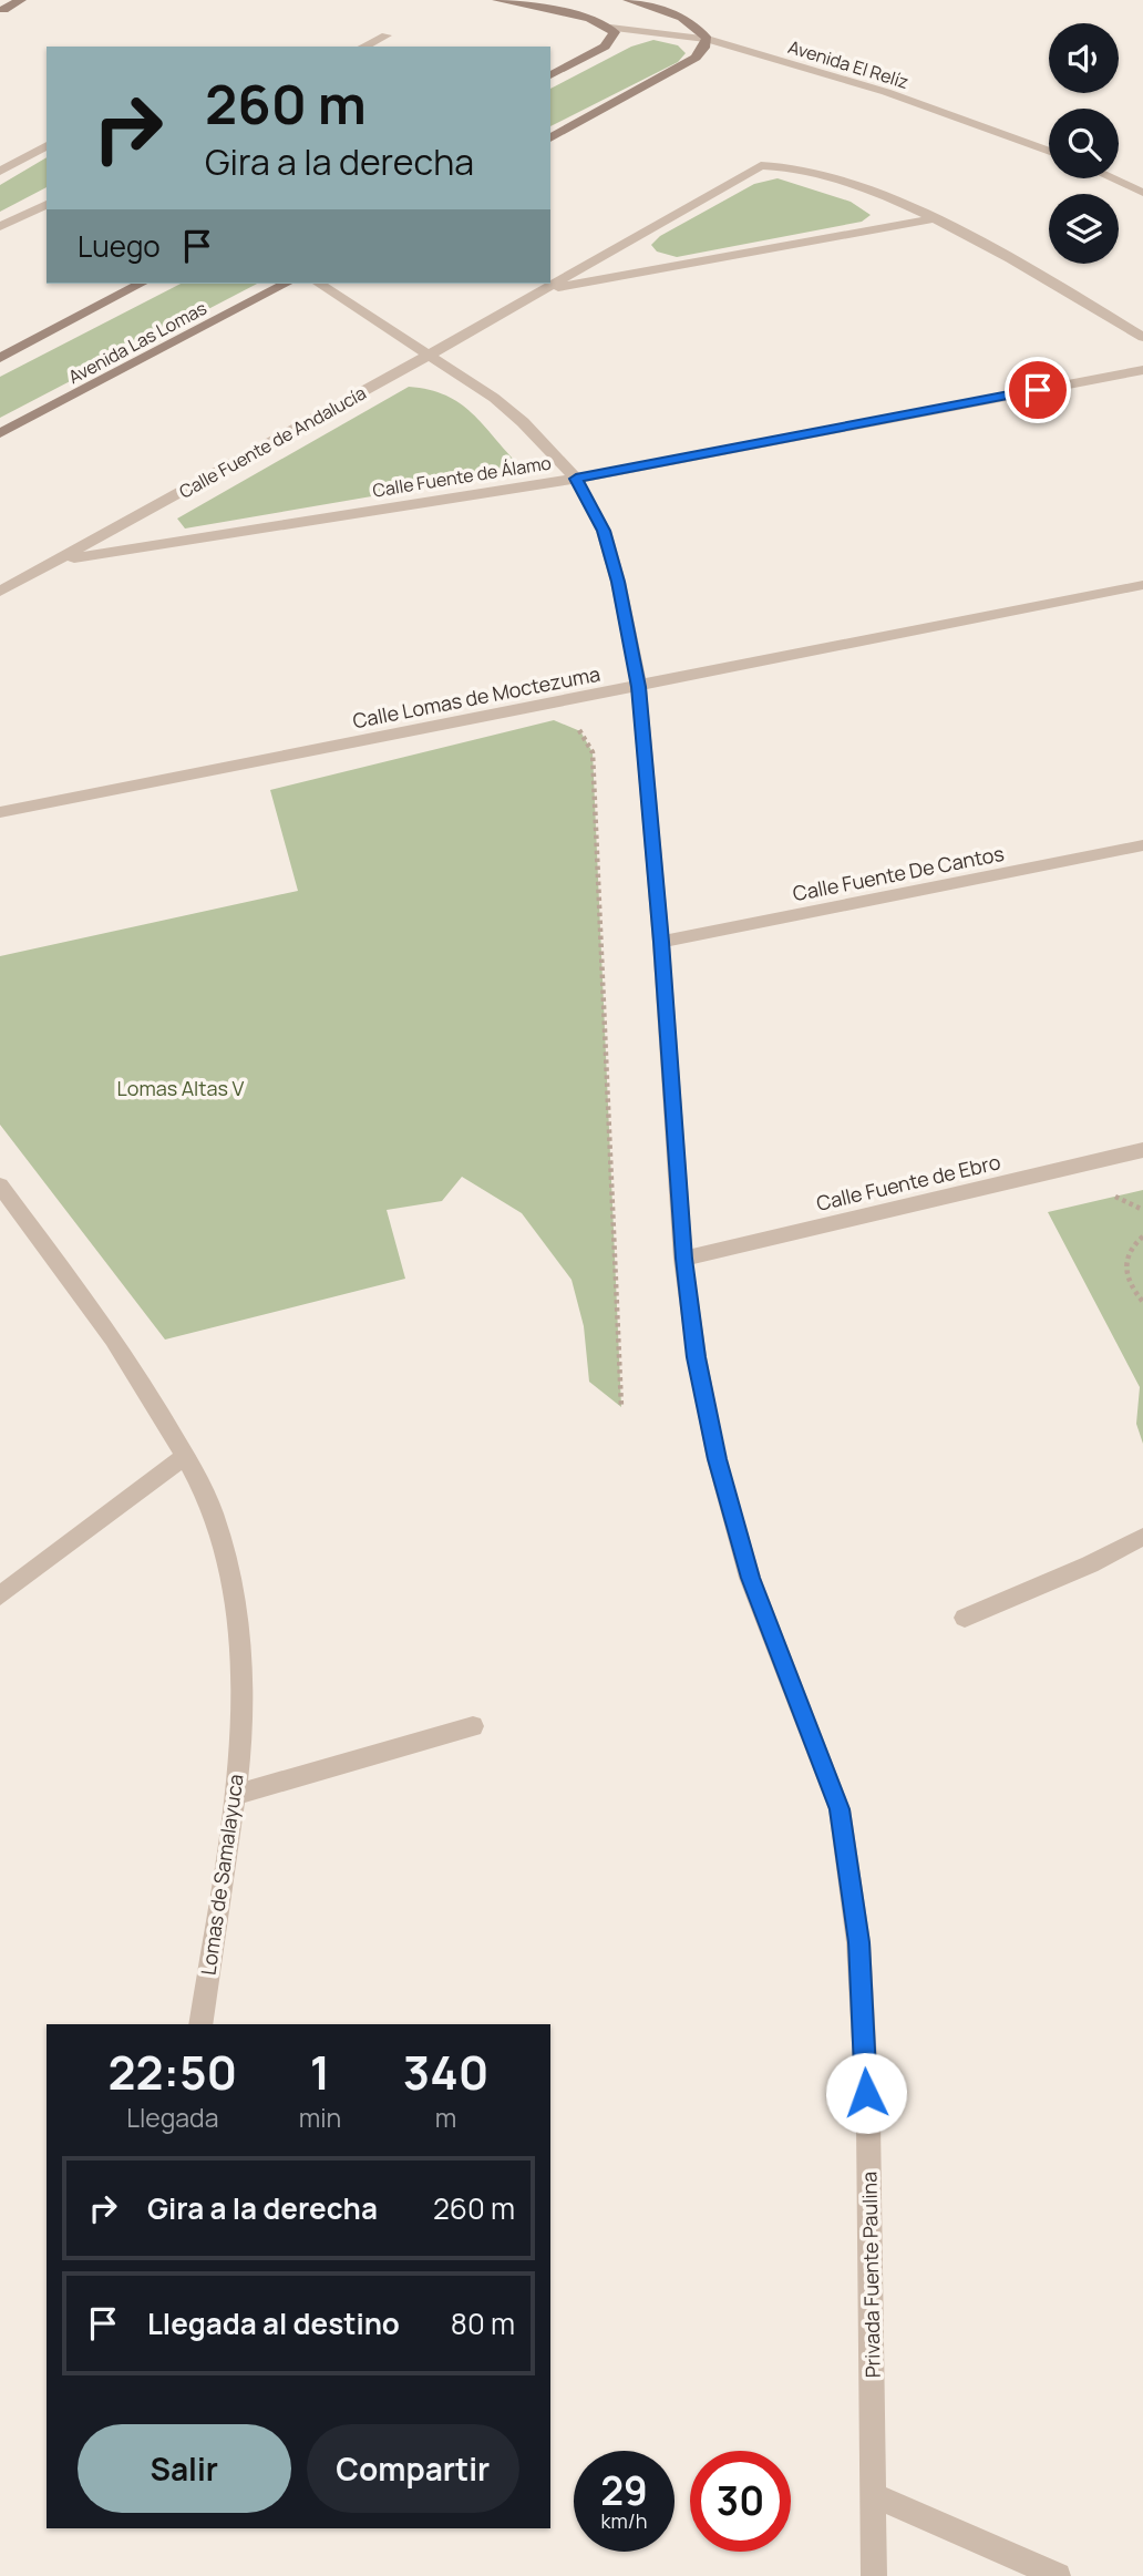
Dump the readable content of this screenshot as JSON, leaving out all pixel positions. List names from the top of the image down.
{
  "streets": {
    "main road": ["Avenida El Relíz", "Avenida Las Lomas"],
    "street": [
      "Calle Fuente de Andalucía",
      "Calle Fuente de Álamo",
      "Calle Lomas de Moctezuma",
      "Calle Fuente De Cantos",
      "Calle Fuente de Ebro",
      "Lomas de Samalayuca",
      "Privada Fuente Paulina"
    ]
  },
  "crossings": [
    ["Calle Fuente de Andalucía", "Calle Fuente de Álamo"],
    ["Calle Fuente de Andalucía", "Privada Fuente Paulina"],
    ["Calle Fuente de Álamo", "Privada Fuente Paulina"],
    ["Calle Lomas de Moctezuma", "Privada Fuente Paulina"],
    ["Calle Fuente De Cantos", "Privada Fuente Paulina"],
    ["Calle Fuente de Ebro", "Privada Fuente Paulina"]
  ],
  "parks": ["Lomas Altas V"],
  "page": {
    "turn": ["260 m", "Gira a la derecha"],
    "then": "Luego",
    "eta": [
      "22:50",
      "Llegada",
      "1",
      "min",
      "340",
      "m"
    ],
    "list": [
      {
        "name": "Gira a la derecha",
        "value": "260 m"
      },
      {
        "name": "Llegada al destino",
        "value": "80 m"
      }
    ],
    "buttons": ["Salir", "Compartir"],
    "speed": "29 km/h",
    "limit": "30"
  }
}
